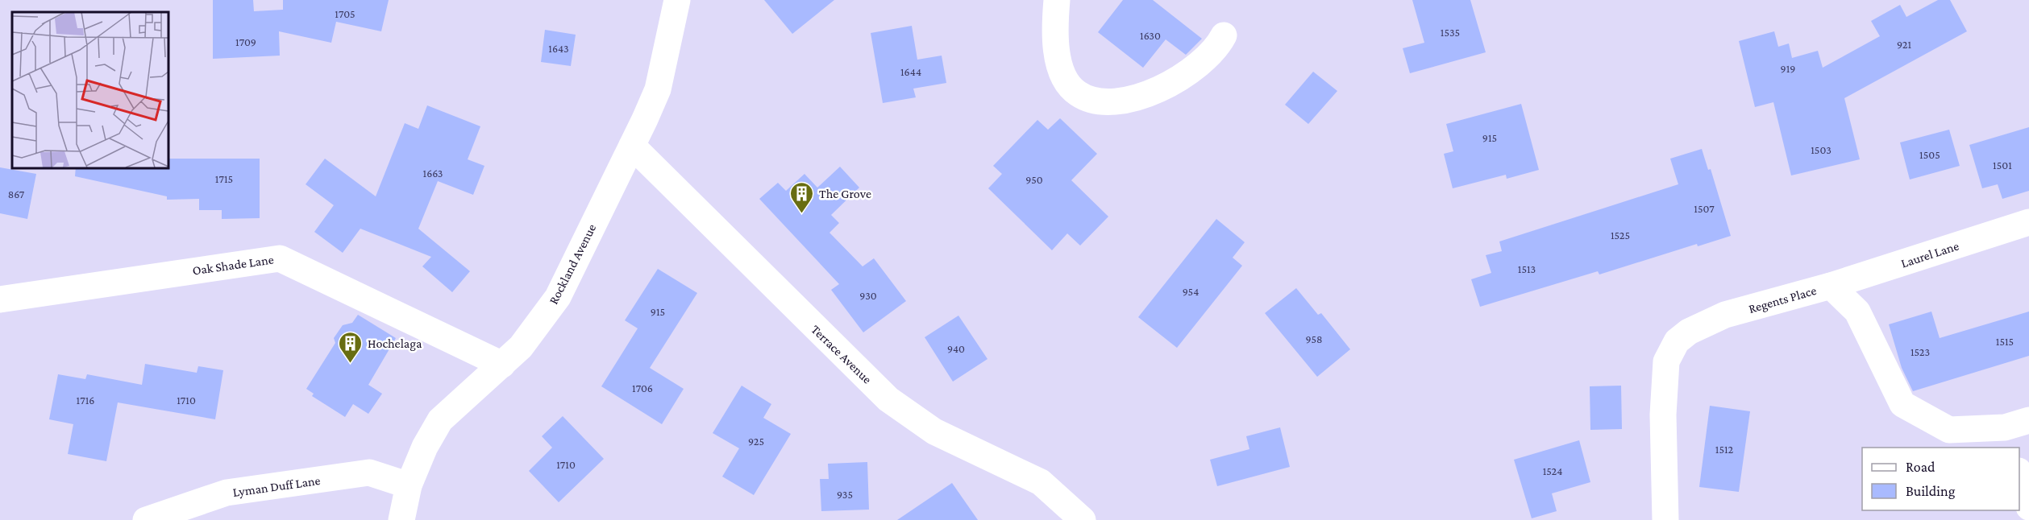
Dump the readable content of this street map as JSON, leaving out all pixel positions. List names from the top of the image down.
{
  "streets": {
    "street": [
      "Laurel Lane",
      "Rockland Avenue",
      "Oak Shade Lane",
      "Regents Place",
      "Terrace Avenue",
      "Lyman Duff Lane"
    ]
  },
  "crossings": [
    ["Laurel Lane", "Regents Place"],
    ["Rockland Avenue", "Oak Shade Lane"],
    ["Rockland Avenue", "Terrace Avenue"],
    ["Rockland Avenue", "Lyman Duff Lane"]
  ],
  "places": {
    "building": ["The Grove", "Hochelaga"]
  },
  "house_numbers": [
    "1705",
    "1535",
    "1630",
    "1709",
    "921",
    "1643",
    "919",
    "1644",
    "915",
    "1503",
    "1505",
    "1501",
    "1663",
    "1715",
    "950",
    "867",
    "1507",
    "1525",
    "1513",
    "954",
    "930",
    "915",
    "958",
    "1515",
    "940",
    "1523",
    "1706",
    "1716",
    "1710",
    "925",
    "1512",
    "1710",
    "1524",
    "935"
  ],
  "legend": ["Road", "Building"]
}
